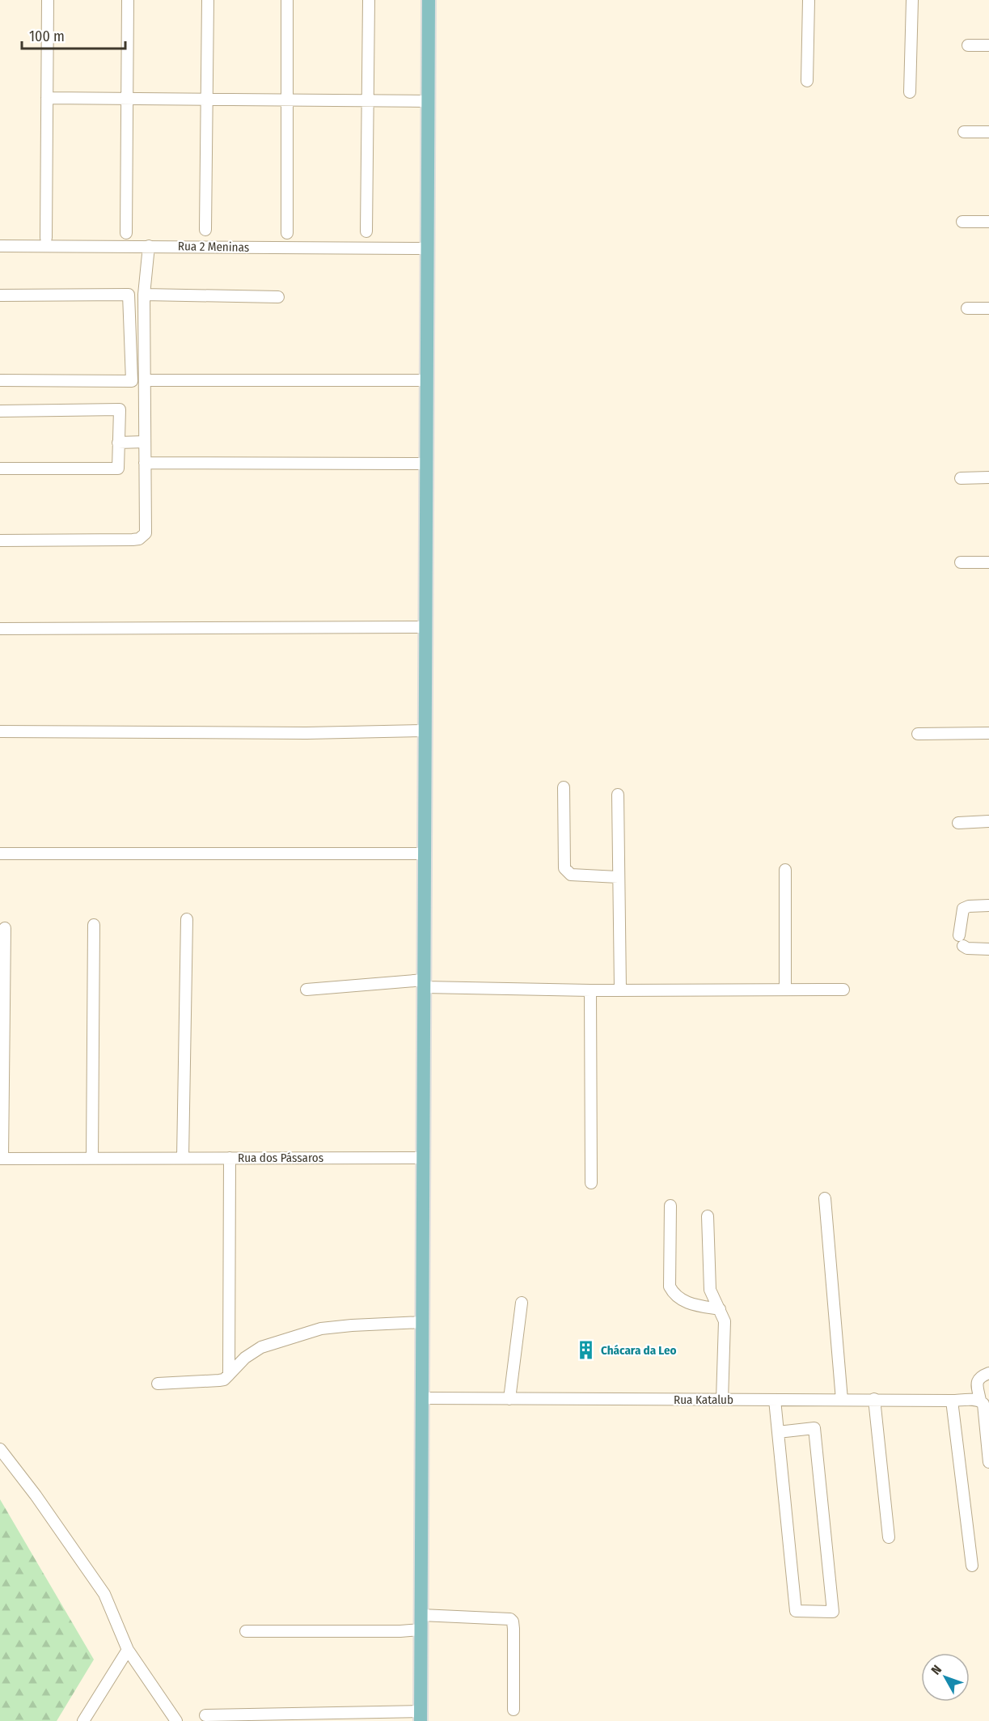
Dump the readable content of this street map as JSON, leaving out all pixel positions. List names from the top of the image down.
{
  "streets": {
    "street": ["Rua 2 Meninas", "Rua dos Pássaros", "Rua Katalub"]
  },
  "places": {
    "building": ["Chácara da Leo"]
  },
  "scale_bar": "100 m",
  "north": "top left"
}
